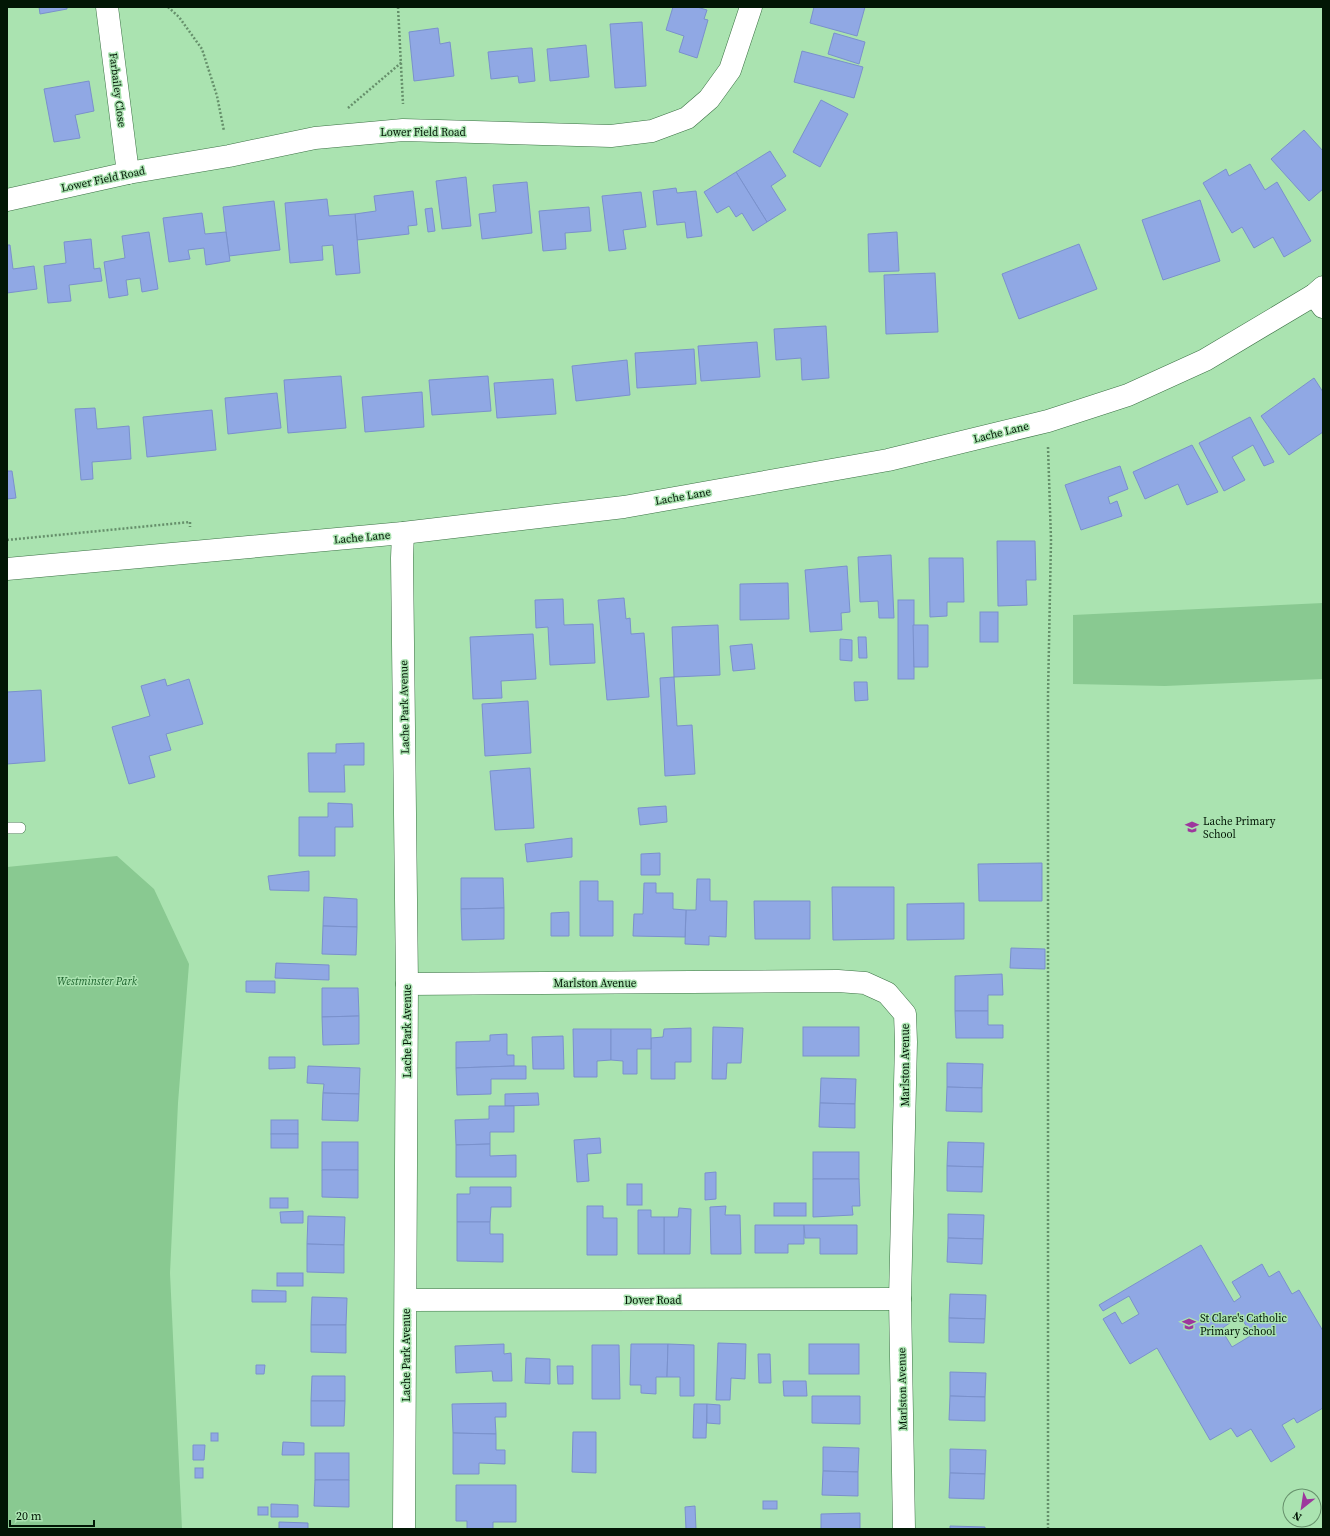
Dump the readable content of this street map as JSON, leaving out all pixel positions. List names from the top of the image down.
{
  "streets": {
    "street": [
      "Farbailey Close",
      "Lower Field Road",
      "Lache Lane",
      "Lache Park Avenue",
      "Marlston Avenue",
      "Dover Road"
    ]
  },
  "crossings": [
    ["Farbailey Close", "Lower Field Road"],
    ["Lache Lane", "Lache Park Avenue"],
    ["Lache Park Avenue", "Marlston Avenue"],
    ["Lache Park Avenue", "Dover Road"],
    ["Marlston Avenue", "Dover Road"]
  ],
  "parks": ["Westminster Park"],
  "places": {
    "school or university": ["Lache Primary School", "St Clare's Catholic Primary School"]
  },
  "scale_bar": "20 m",
  "north": "bottom left"
}
